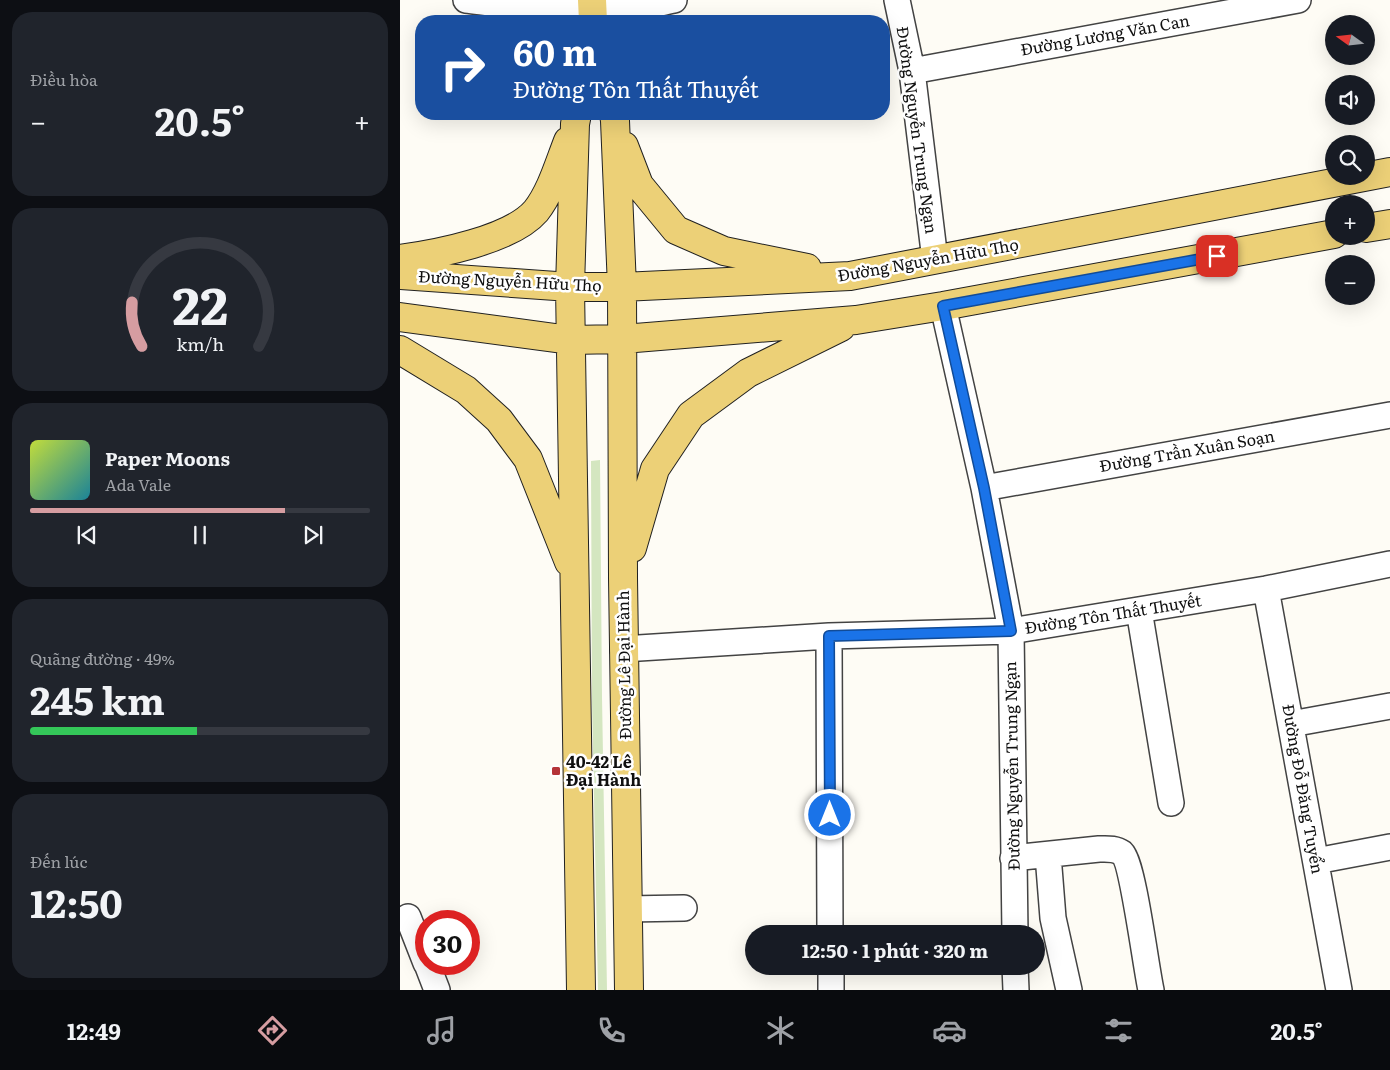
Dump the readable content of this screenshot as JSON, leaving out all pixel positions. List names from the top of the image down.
{
  "streets": {
    "main road": ["Đường Nguyễn Hữu Thọ", "Đường Lê Đại Hành"],
    "street": [
      "Đường Lương Văn Can",
      "Đường Nguyễn Trung Ngạn",
      "Đường Trần Xuân Soạn",
      "Đường Tôn Thất Thuyết",
      "Đường Đỗ Đăng Tuyển"
    ]
  },
  "crossings": [
    ["Đường Lương Văn Can", "Đường Nguyễn Trung Ngạn"],
    ["Đường Nguyễn Trung Ngạn", "Đường Nguyễn Hữu Thọ"],
    ["Đường Nguyễn Trung Ngạn", "Đường Trần Xuân Soạn"],
    ["Đường Nguyễn Trung Ngạn", "Đường Tôn Thất Thuyết"],
    ["Đường Nguyễn Hữu Thọ", "Đường Lê Đại Hành"],
    ["Đường Tôn Thất Thuyết", "Đường Lê Đại Hành"],
    ["Đường Tôn Thất Thuyết", "Đường Đỗ Đăng Tuyển"]
  ],
  "places": {
    "transit": ["40-42 Lê Đại Hành"]
  },
  "north": "left",
  "page": {
    "tile": [
      "Điều hòa",
      ["Quãng đường · 49%", "245 km"],
      ["Đến lúc", "12:50"]
    ],
    "map_buttons": ["+", "−"],
    "turn": ["60 m", "Đường Tôn Thất Thuyết"],
    "heat": ["−", "20.5°", "+"],
    "song": ["Paper Moons", "Ada Vale"],
    "limit": "30",
    "trip": "12:50 · 1 phút · 320 m",
    "tabs": ["12:49", "20.5°"],
    "gauge": ["22", "km/h"]
  }
}
